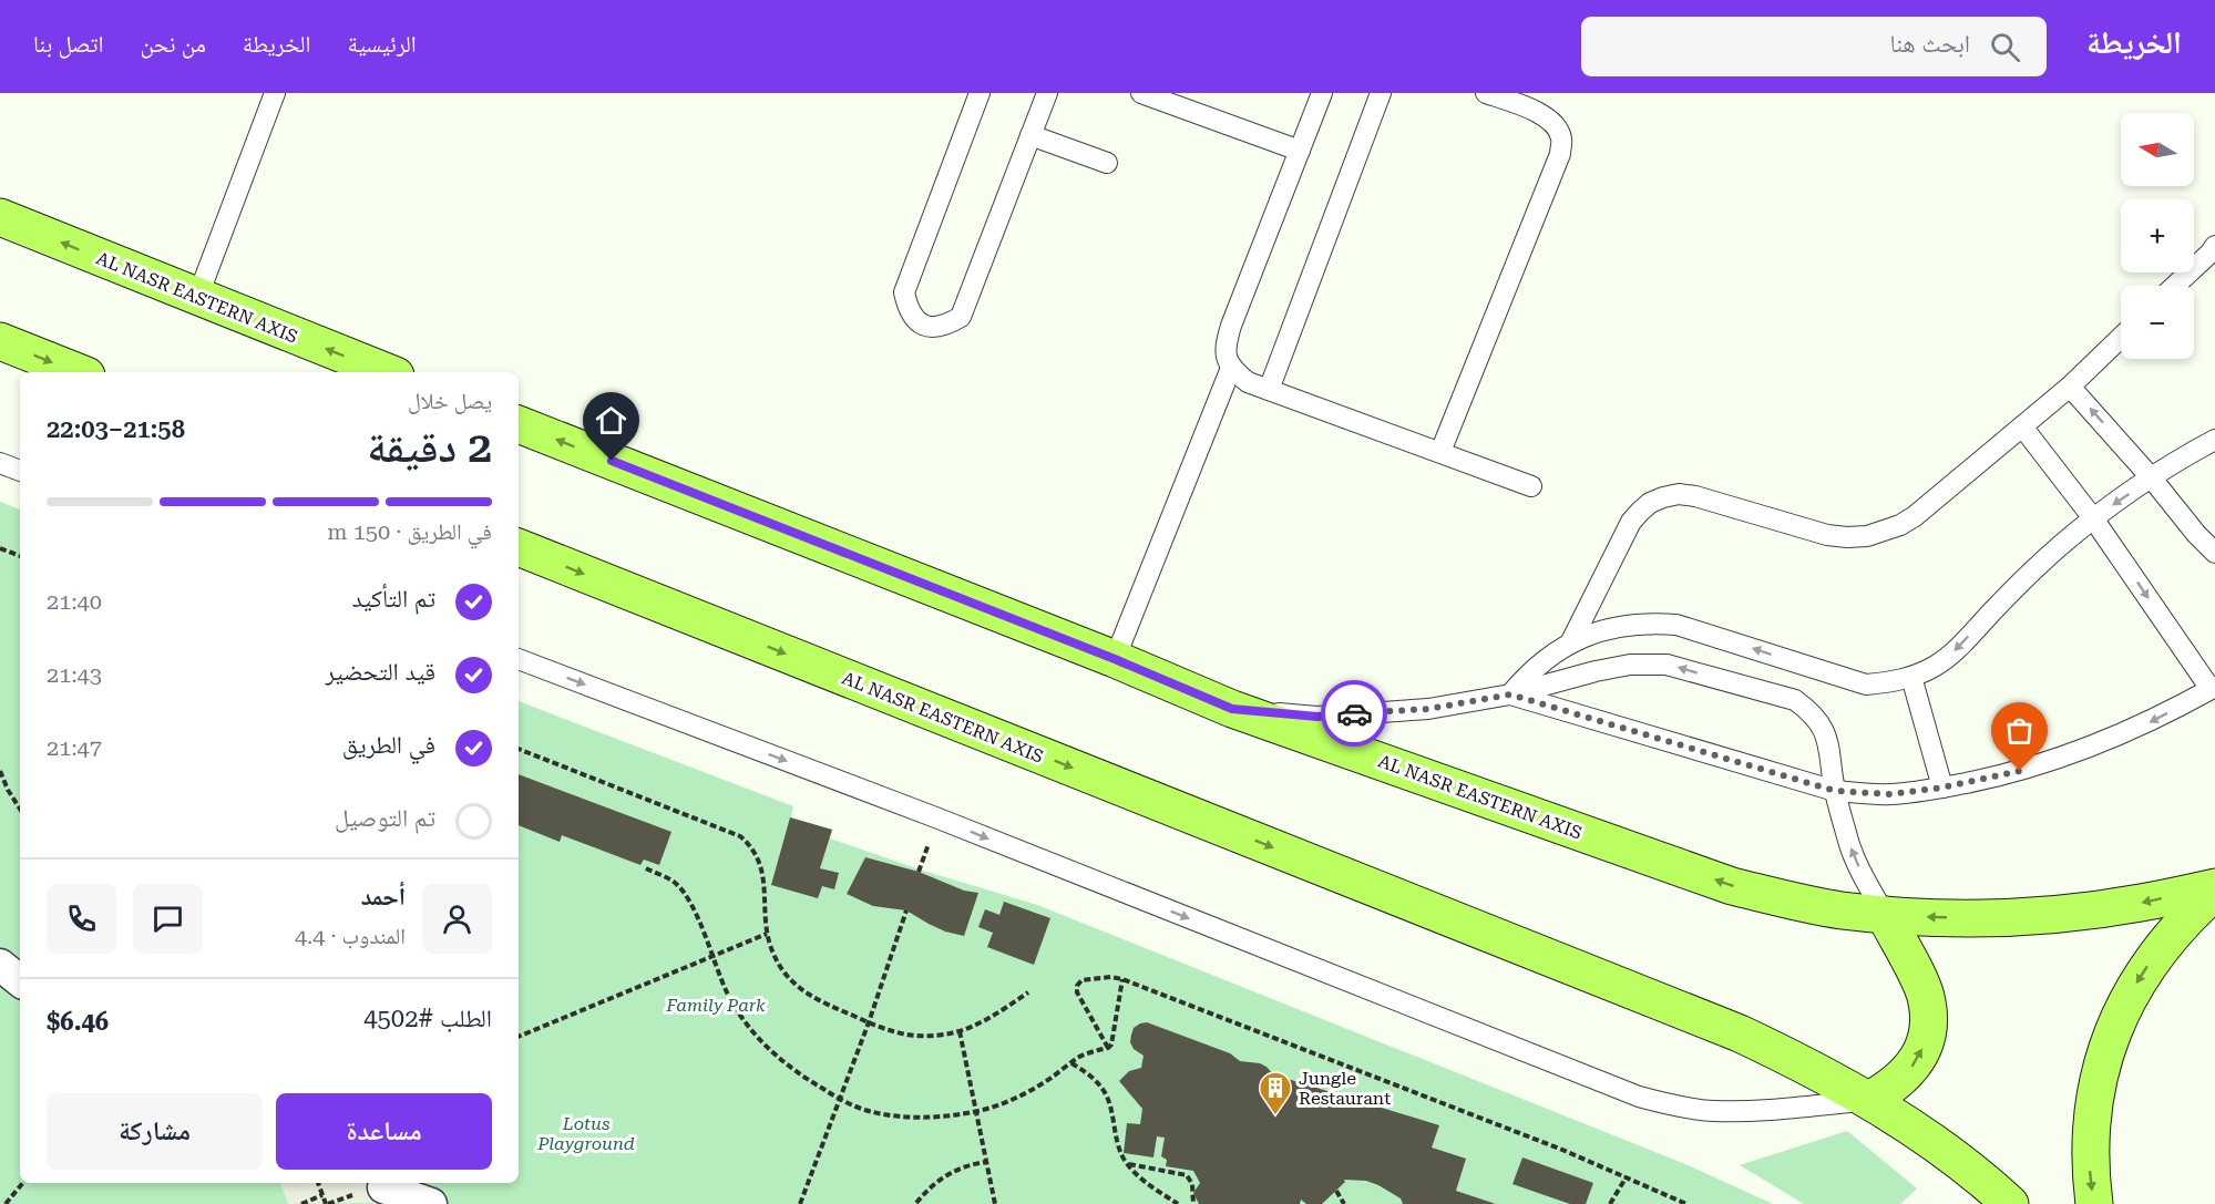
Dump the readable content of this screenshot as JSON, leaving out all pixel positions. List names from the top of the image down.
{
  "streets": {
    "main road": ["AL NASR EASTERN AXIS"]
  },
  "parks": ["Family Park", "Lotus Playground"],
  "places": {
    "building": ["Jungle Restaurant"]
  },
  "north": "left",
  "page": {
    "header": "الخريطة",
    "search": "ابحث هنا",
    "nav": [
      "الرئيسية",
      "الخريطة",
      "من نحن",
      "اتصل بنا"
    ],
    "map_buttons": ["+", "−"],
    "heading": ["2 دقيقة", "يصل خلال", "21:58–22:03"],
    "panel": [
      "أحمد",
      "المندوب · 4.4",
      "الطلب #4502",
      "$6.46"
    ],
    "bar": "في الطريق · 150 m",
    "list": [
      ["تم التأكيد", "21:40"],
      ["قيد التحضير", "21:43"],
      ["في الطريق", "21:47"],
      "تم التوصيل"
    ],
    "buttons": ["مساعدة", "مشاركة"]
  }
}
